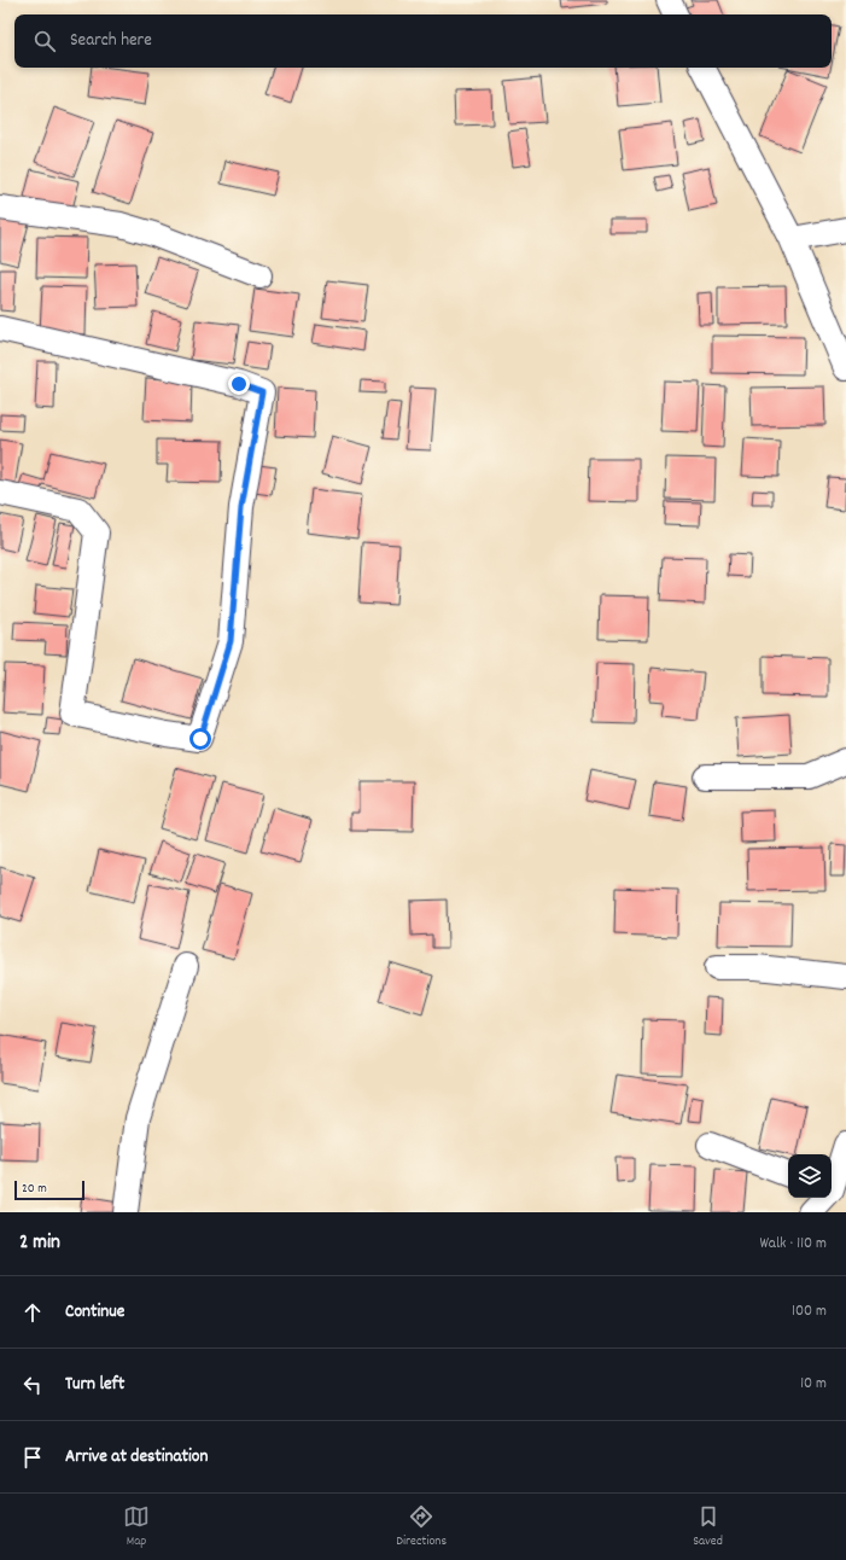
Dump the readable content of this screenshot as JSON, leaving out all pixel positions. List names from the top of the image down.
{
  "scale_bar": "20 m",
  "page": {
    "search": "Search here",
    "scale": "20 m",
    "heading": ["2 min", "Walk · 110 m"],
    "list": [
      ["Continue", "100 m"],
      ["Turn left", "10 m"],
      "Arrive at destination"
    ],
    "nav": ["Map", "Directions", "Saved"]
  }
}
